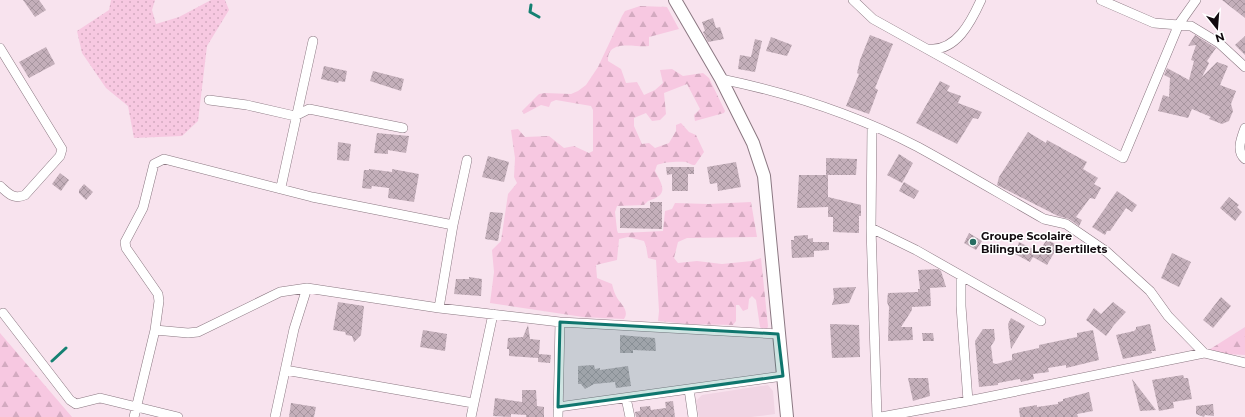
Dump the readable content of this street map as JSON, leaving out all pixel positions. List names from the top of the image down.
{
  "places": ["Groupe Scolaire Bilingue Les Bertillets"],
  "north": "bottom"
}
